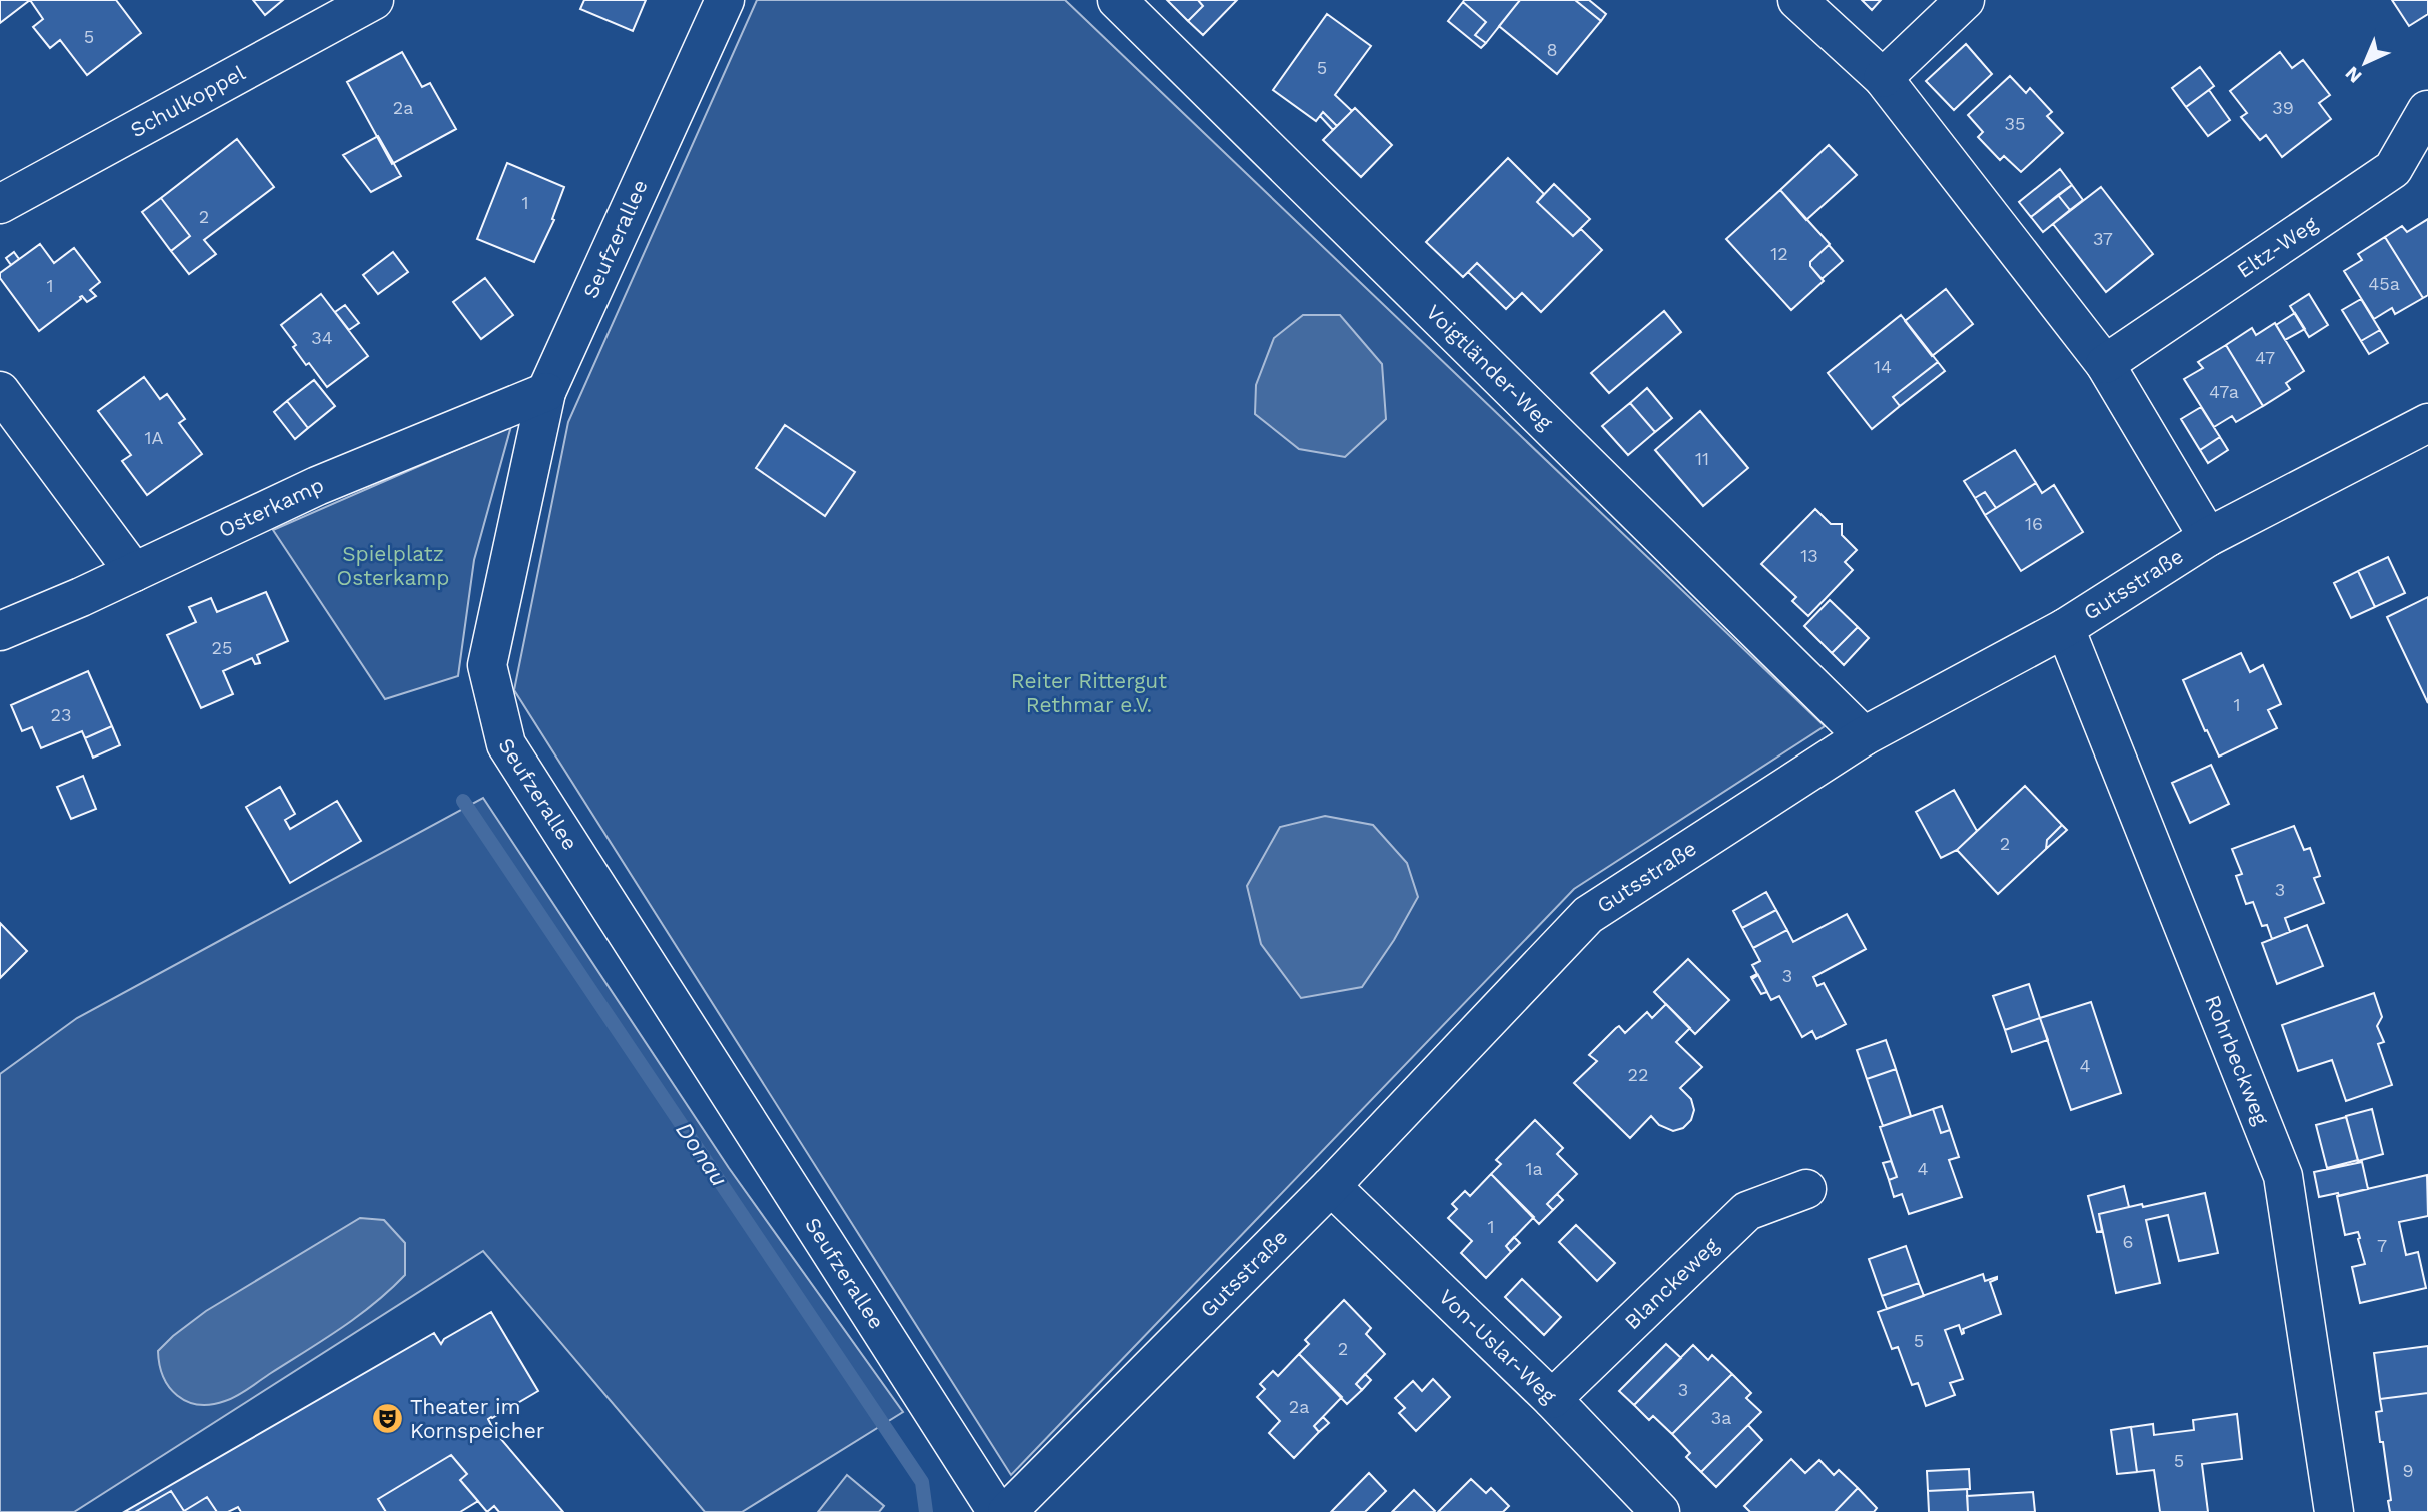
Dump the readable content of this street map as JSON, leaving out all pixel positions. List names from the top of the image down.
{
  "streets": {
    "street": [
      "Schulkoppel",
      "Seufzerallee",
      "Eltz-Weg",
      "Voigtländer-Weg",
      "Osterkamp",
      "Gutsstraße",
      "Rohrbeckweg",
      "Blanckeweg",
      "Von-Uslar-Weg"
    ]
  },
  "crossings": [
    ["Seufzerallee", "Osterkamp"],
    ["Voigtländer-Weg", "Gutsstraße"],
    ["Gutsstraße", "Rohrbeckweg"],
    ["Gutsstraße", "Von-Uslar-Weg"],
    ["Blanckeweg", "Von-Uslar-Weg"]
  ],
  "water": ["Donau"],
  "parks": ["Spielplatz Osterkamp", "Reiter Rittergut Rethmar e.V."],
  "places": {
    "theatre": ["Theater im Kornspeicher"]
  },
  "house_numbers": [
    "5",
    "8",
    "5",
    "2a",
    "39",
    "35",
    "1",
    "2",
    "37",
    "12",
    "45a",
    "1",
    "34",
    "47",
    "14",
    "47a",
    "1A",
    "11",
    "16",
    "13",
    "25",
    "1",
    "23",
    "2",
    "3",
    "3",
    "4",
    "22",
    "1a",
    "4",
    "1",
    "6",
    "7",
    "5",
    "2",
    "3",
    "2a",
    "3a",
    "5",
    "9"
  ],
  "north": "bottom left"
}
